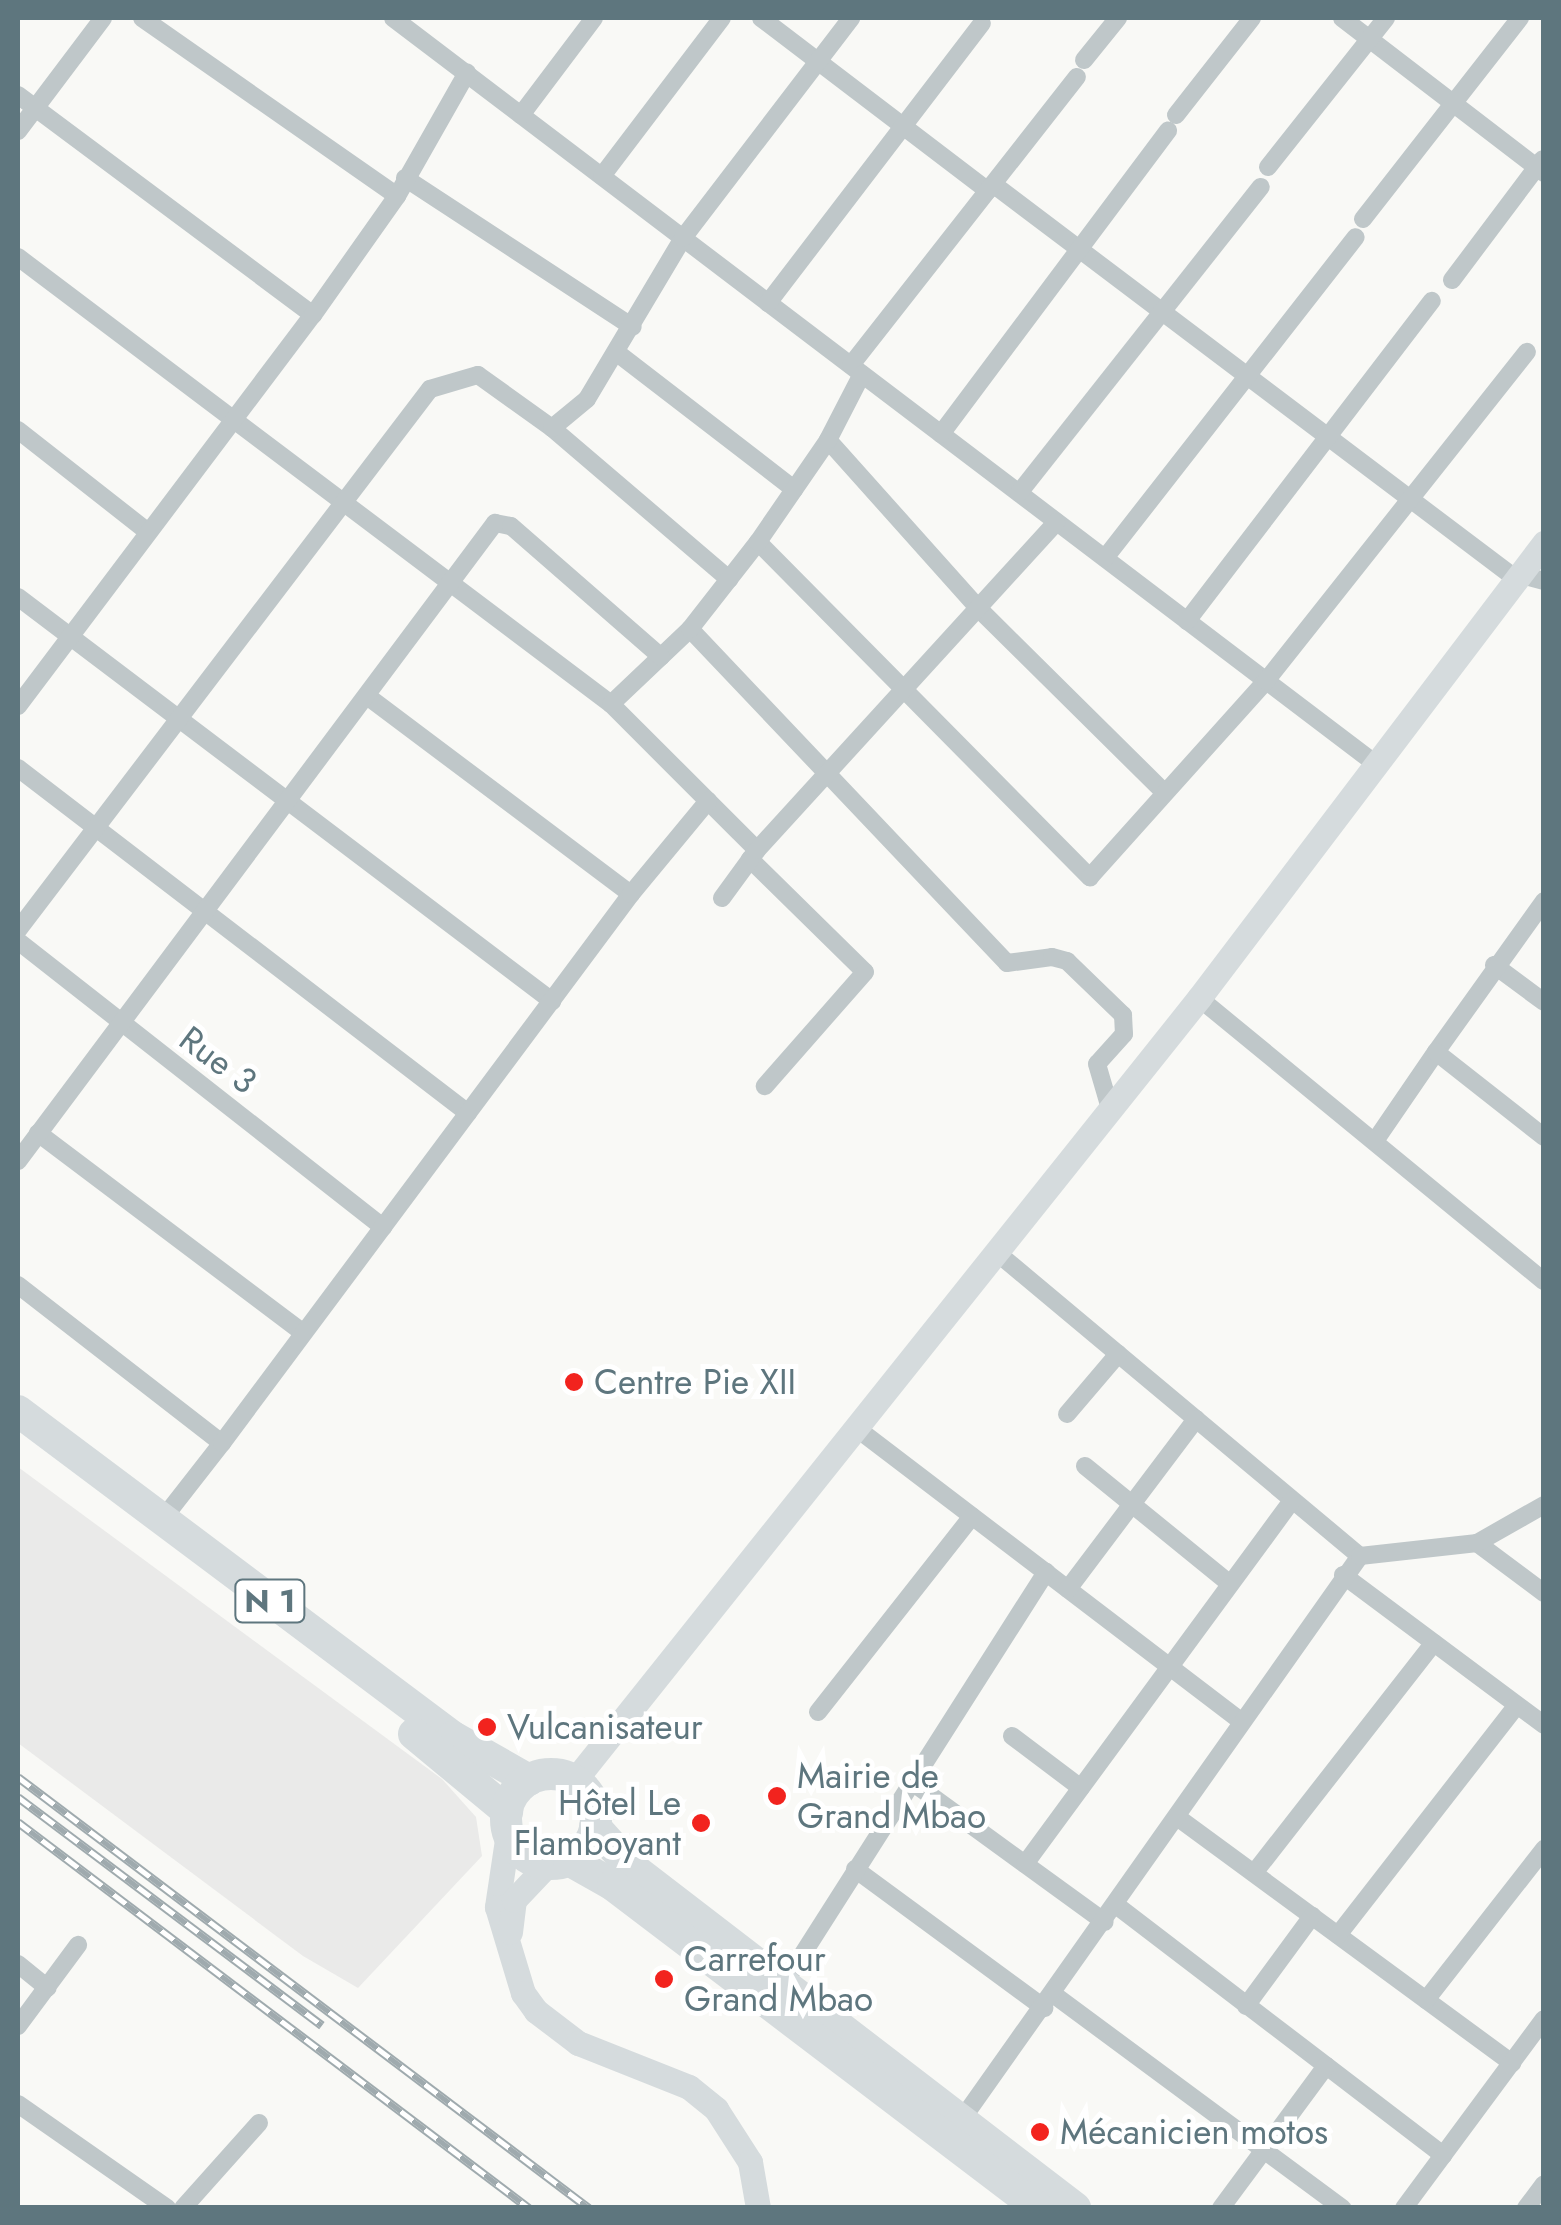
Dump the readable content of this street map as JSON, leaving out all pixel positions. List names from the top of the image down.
{
  "streets": {
    "highway": ["N 1"],
    "street": ["Rue 3"]
  },
  "places": [
    "Centre Pie XII",
    "Vulcanisateur",
    "Mairie de Grand Mbao",
    "Hôtel Le Flamboyant",
    "Carrefour Grand Mbao",
    "Mécanicien motos"
  ]
}
